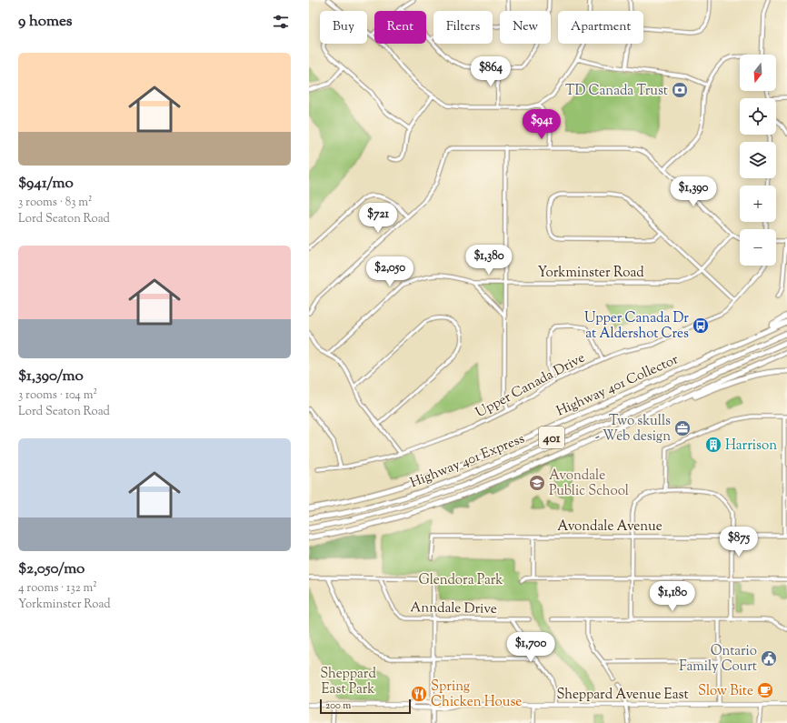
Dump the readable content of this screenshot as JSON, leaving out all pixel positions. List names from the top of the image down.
{
  "streets": {
    "highway": ["Highway 401 Collector", "401", "Highway 401 Express"],
    "main road": ["Sheppard Avenue East"],
    "street": [
      "Yorkminster Road",
      "Upper Canada Drive",
      "Avondale Avenue",
      "Anndale Drive"
    ]
  },
  "parks": ["Glendora Park", "Sheppard East Park"],
  "places": {
    "bank": ["TD Canada Trust"],
    "bus stop": ["Upper Canada Dr at Aldershot Cres"],
    "office": ["Two skulls - Web design"],
    "building": ["Harrison"],
    "school or university": ["Avondale Public School"],
    "public building": ["Ontario Family Court"],
    "cafe": ["Slow Bite"],
    "restaurant": ["Spring Chicken House"]
  },
  "scale_bar": "200 m",
  "north": "bottom",
  "page": {
    "heading": "9 homes",
    "chip": [
      "Buy",
      "Rent",
      "Filters",
      "New",
      "Apartment"
    ],
    "list": [
      {
        "name": "$941/mo",
        "note": "3 rooms · 83 m² · Lord Seaton Road"
      },
      {
        "name": "$1,390/mo",
        "note": "3 rooms · 104 m² · Lord Seaton Road"
      },
      {
        "name": "$2,050/mo",
        "note": "4 rooms · 132 m² · Yorkminster Road"
      }
    ],
    "map_buttons": ["+", "−"],
    "price": [
      "$864",
      "$941",
      "$1,390",
      "$721",
      "$1,380",
      "$2,050",
      "$875",
      "$1,180",
      "$1,700"
    ],
    "scale": "200 m"
  }
}
